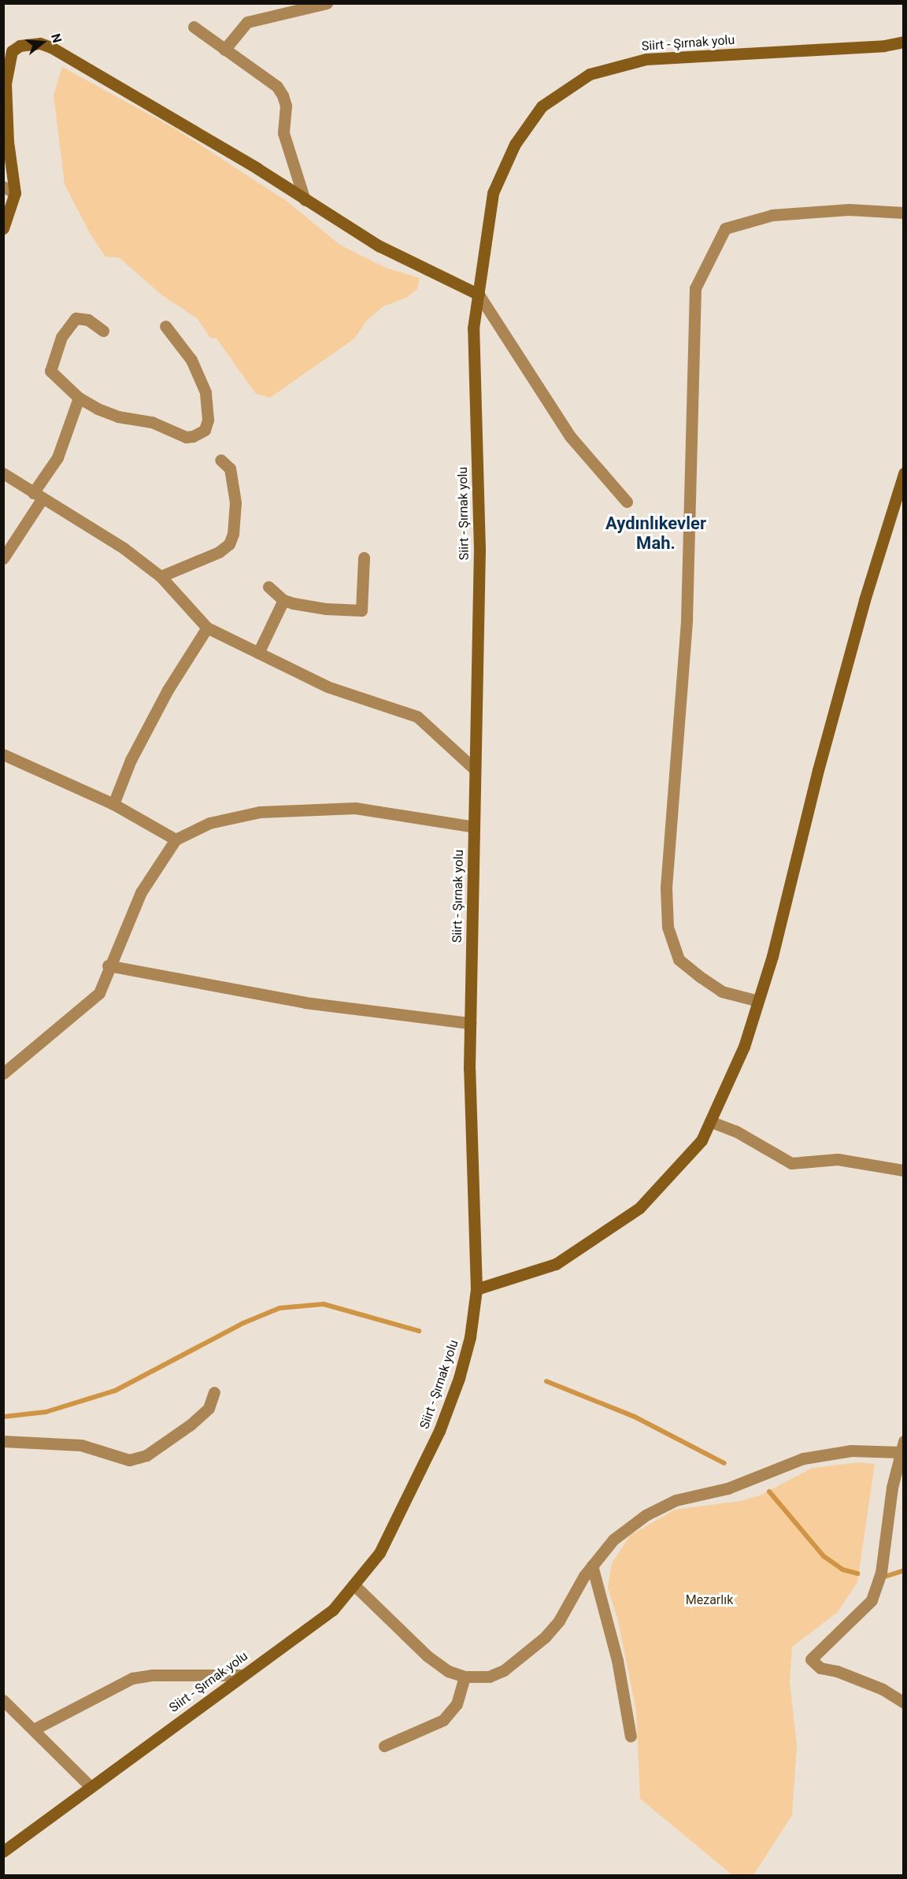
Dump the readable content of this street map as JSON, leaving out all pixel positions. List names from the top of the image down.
{
  "streets": {
    "street": ["Siirt - Şırnak yolu"]
  },
  "districts": ["Aydınlıkevler Mah."],
  "parks": ["Mezarlık"],
  "north": "right"
}
